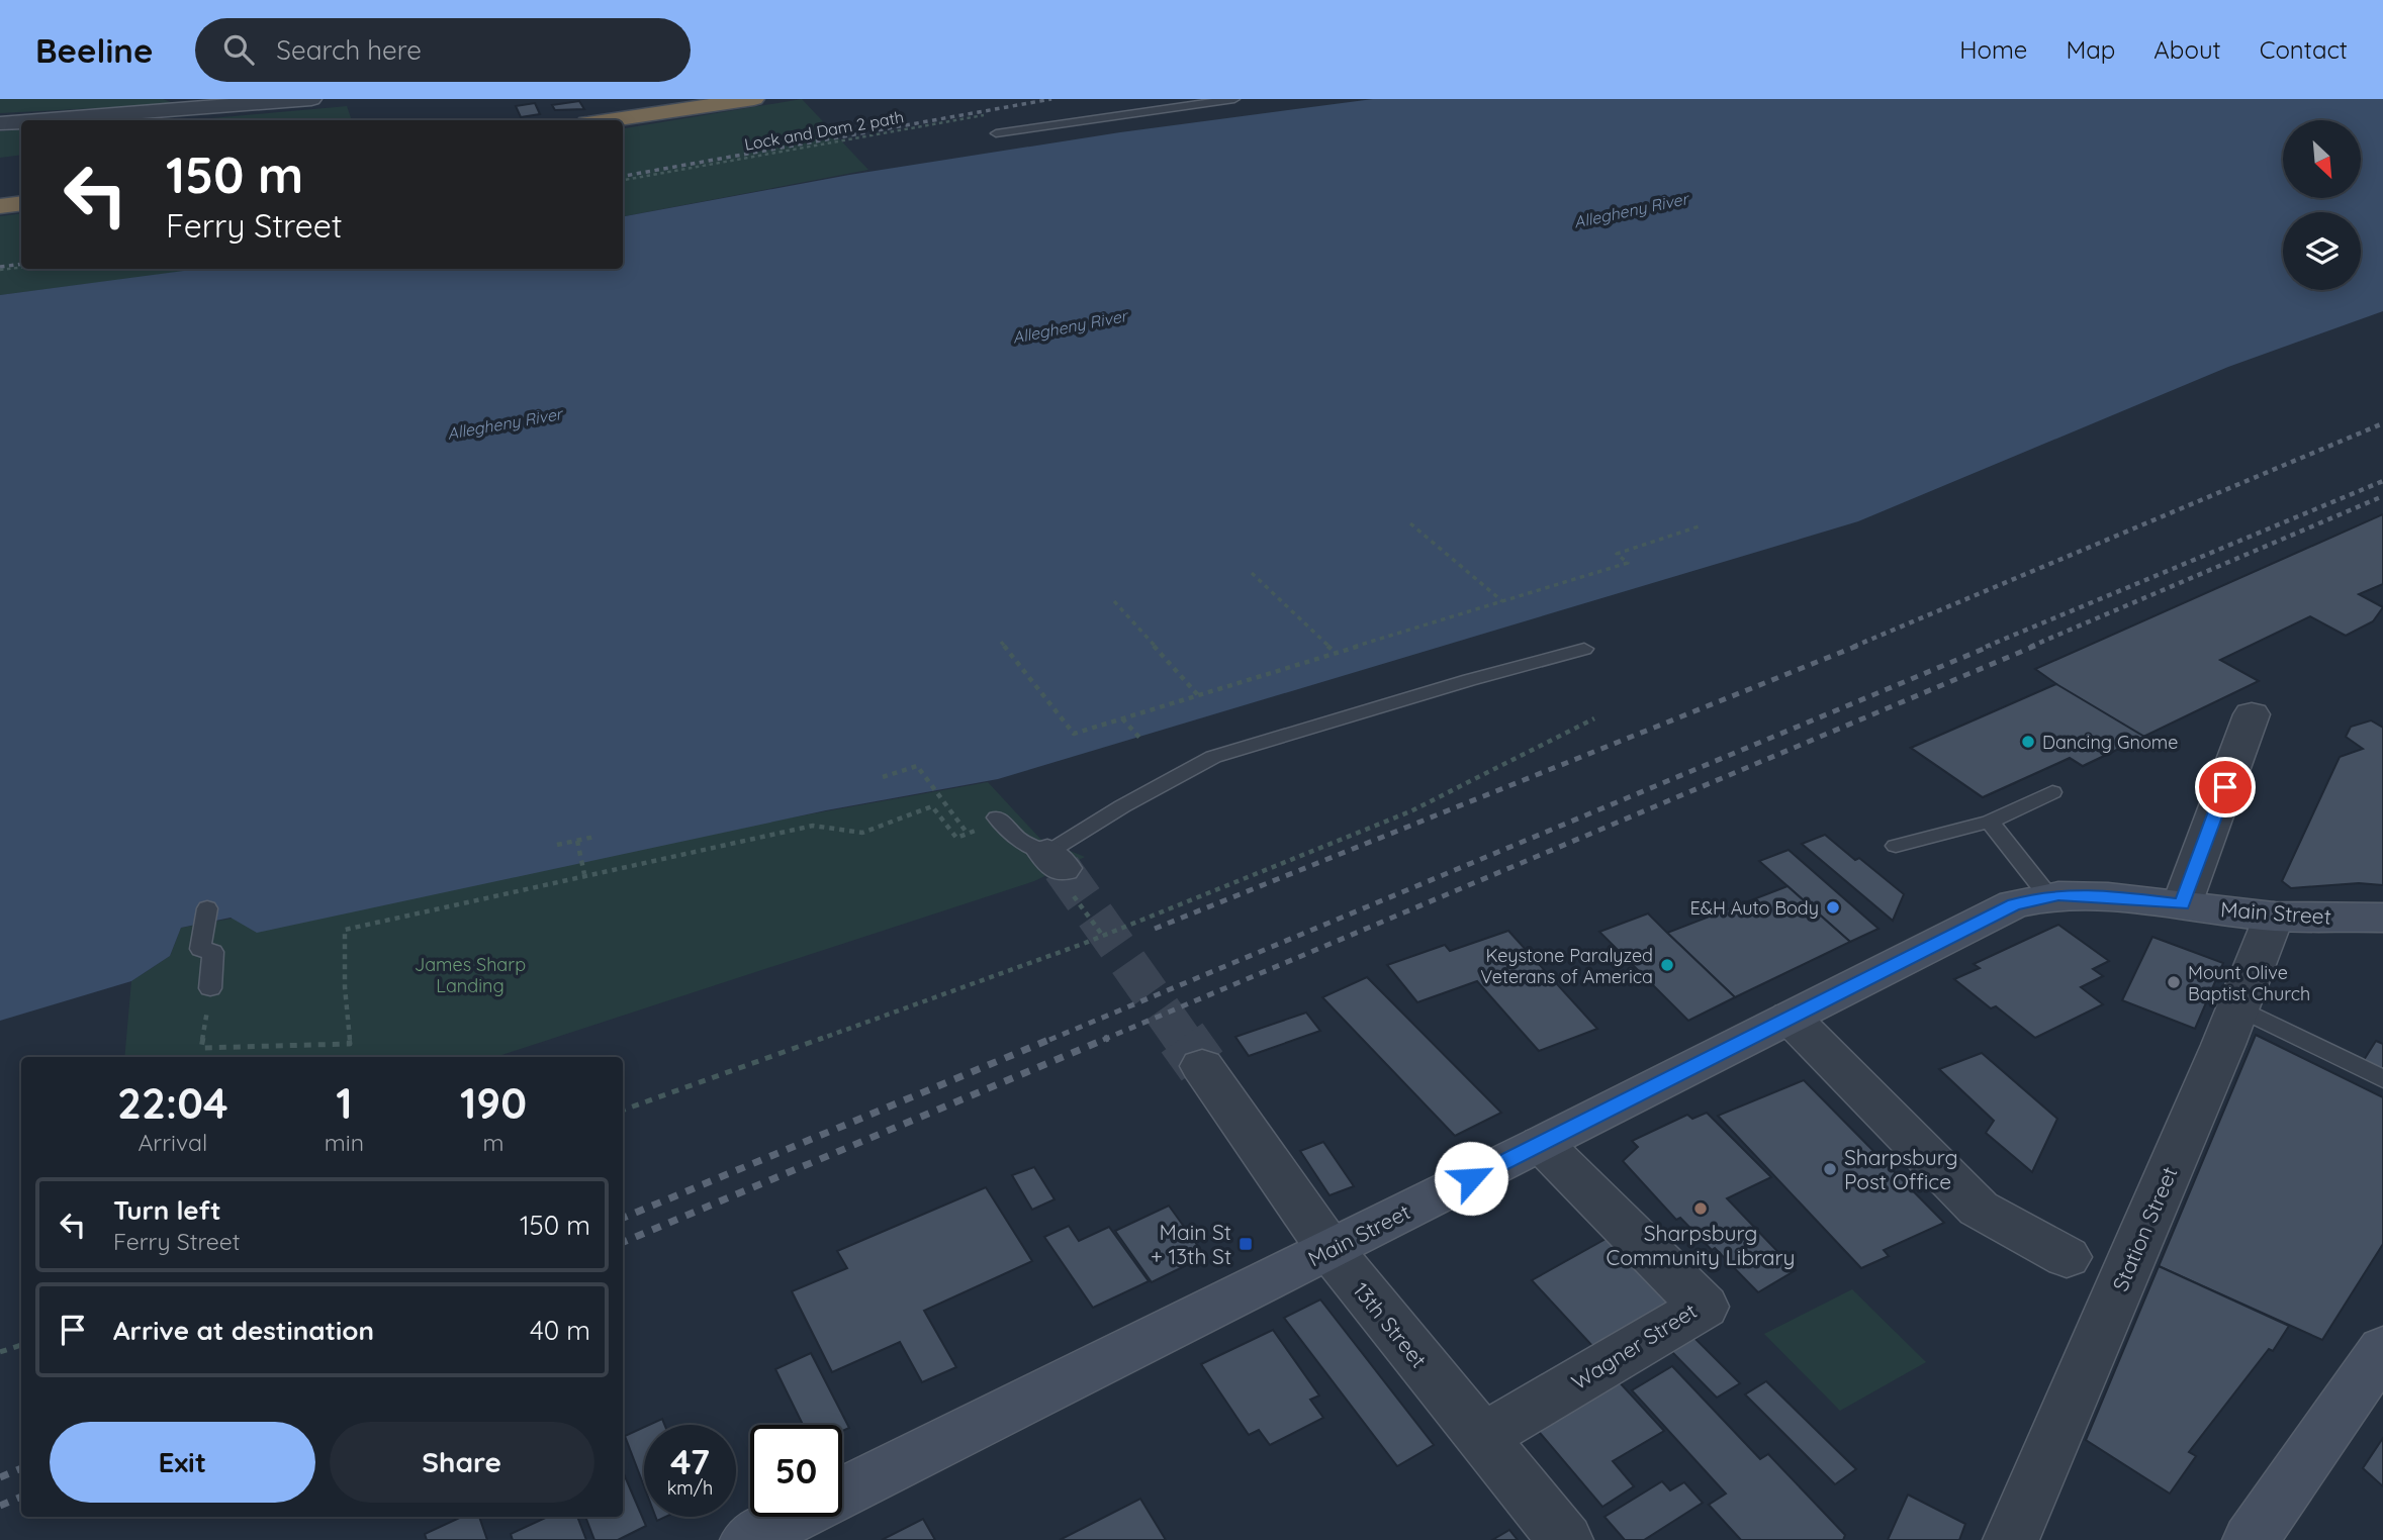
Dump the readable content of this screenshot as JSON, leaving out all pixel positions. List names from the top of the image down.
{
  "streets": {
    "main road": ["Main Street"],
    "street": ["Station Street", "13th Street", "Wagner Street"],
    "path": ["Lock and Dam 2 path"]
  },
  "crossings": [
    ["Main Street", "Station Street"],
    ["Main Street", "13th Street"],
    ["Main Street", "Wagner Street"],
    ["13th Street", "Wagner Street"]
  ],
  "water": ["Allegheny River"],
  "parks": ["James Sharp Landing"],
  "places": {
    "other": [
      "Dancing Gnome",
      "E&H Auto Body",
      "Keystone Paralyzed Veterans of America",
      "Mount Olive Baptist Church",
      "Sharpsburg Post Office",
      "Sharpsburg Community Library"
    ],
    "transit": ["Main St + 13th St"]
  },
  "north": "bottom right",
  "page": {
    "header": "Beeline",
    "search": "Search here",
    "nav": [
      "Home",
      "Map",
      "About",
      "Contact"
    ],
    "turn": ["150 m", "Ferry Street"],
    "eta": [
      "22:04",
      "Arrival",
      "1",
      "min",
      "190",
      "m"
    ],
    "list": [
      {
        "name": "Turn left",
        "note": "Ferry Street",
        "value": "150 m"
      },
      {
        "name": "Arrive at destination",
        "value": "40 m"
      }
    ],
    "buttons": ["Exit", "Share"],
    "speed": "47 km/h",
    "limit": "50"
  }
}
